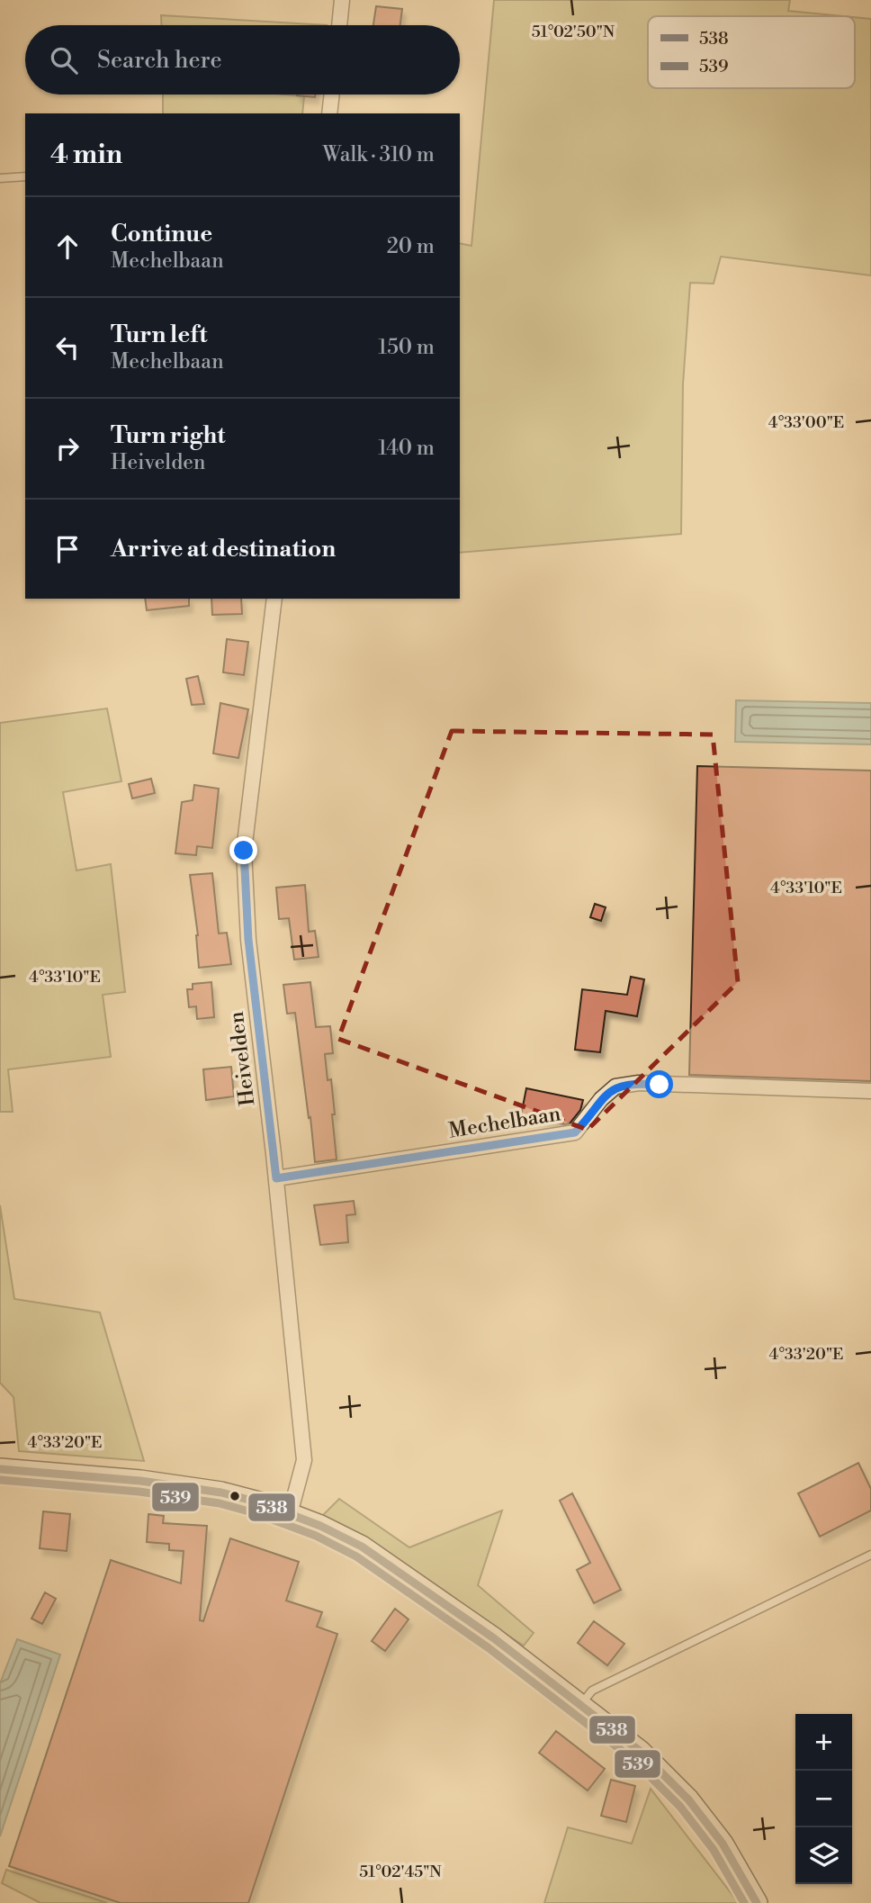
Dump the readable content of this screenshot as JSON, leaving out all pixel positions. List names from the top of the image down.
{
  "streets": {
    "street": ["Heivelden", "Mechelbaan"]
  },
  "crossings": [
    ["Heivelden", "Mechelbaan"]
  ],
  "lines": ["transit line 538", "transit line 539"],
  "legend": ["538", "539"],
  "page": {
    "search": "Search here",
    "heading": ["4 min", "Walk · 310 m"],
    "list": [
      ["Continue", "Mechelbaan", "20 m"],
      ["Turn left", "Mechelbaan", "150 m"],
      ["Turn right", "Heivelden", "140 m"],
      "Arrive at destination"
    ],
    "map_buttons": ["+", "−"]
  },
  "coordinates": [
    "51°02'50\"N",
    "4°33'00\"E",
    "4°33'10\"E",
    "4°33'20\"E",
    "51°02'45\"N"
  ]
}
